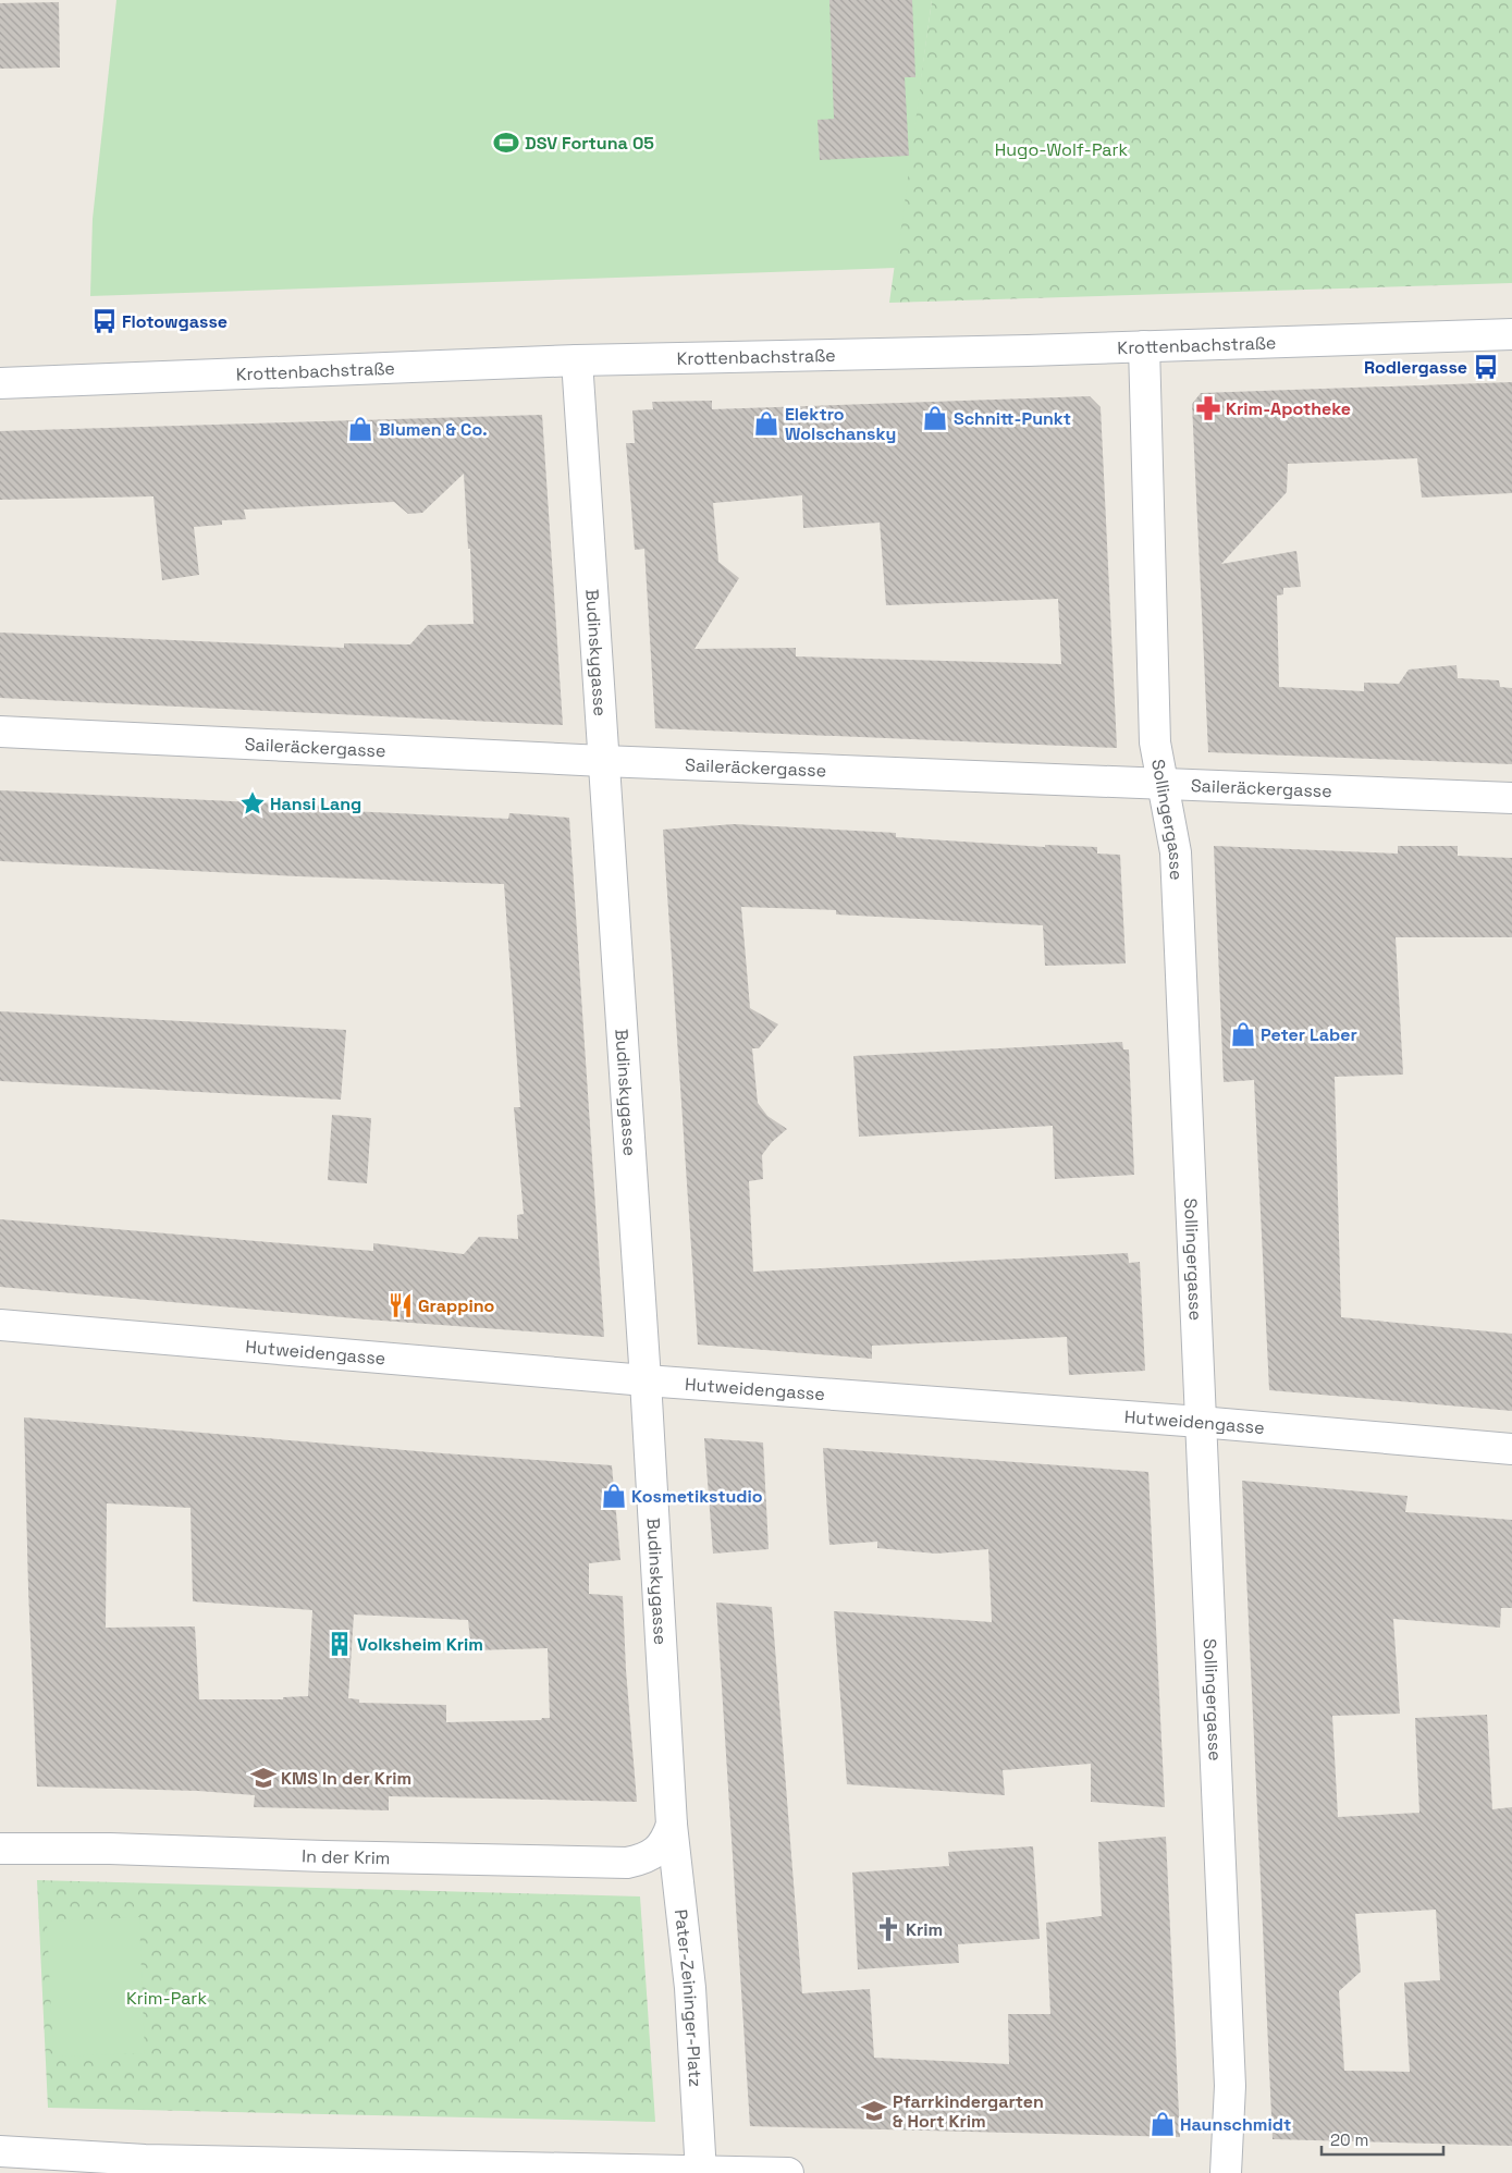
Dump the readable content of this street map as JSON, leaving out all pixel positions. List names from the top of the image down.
{
  "streets": {
    "street": [
      "Krottenbachstraße",
      "Budinskygasse",
      "Saileräckergasse",
      "Sollingergasse",
      "Hutweidengasse",
      "In der Krim",
      "Pater-Zeininger-Platz"
    ]
  },
  "crossings": [
    ["Krottenbachstraße", "Budinskygasse"],
    ["Krottenbachstraße", "Sollingergasse"],
    ["Budinskygasse", "Saileräckergasse"],
    ["Budinskygasse", "Hutweidengasse"],
    ["Budinskygasse", "In der Krim"],
    ["Budinskygasse", "Pater-Zeininger-Platz"],
    ["Saileräckergasse", "Sollingergasse"],
    ["Sollingergasse", "Hutweidengasse"],
    ["In der Krim", "Pater-Zeininger-Platz"]
  ],
  "parks": ["Hugo-Wolf-Park", "Krim-Park"],
  "places": {
    "sports": ["DSV Fortuna 05"],
    "bus stop": ["Flotowgasse", "Rodlergasse"],
    "pharmacy": ["Krim-Apotheke"],
    "shop": [
      "Schnitt-Punkt",
      "Elektro Wolschansky",
      "Blumen & Co.",
      "Peter Laber",
      "Kosmetikstudio",
      "Haunschmidt"
    ],
    "place": ["Hansi Lang"],
    "restaurant": ["Grappino"],
    "building": ["Volksheim Krim"],
    "school or university": ["KMS In der Krim", "Pfarrkindergarten & Hort Krim"],
    "church": ["Krim"]
  },
  "scale_bar": "20 m"
}
